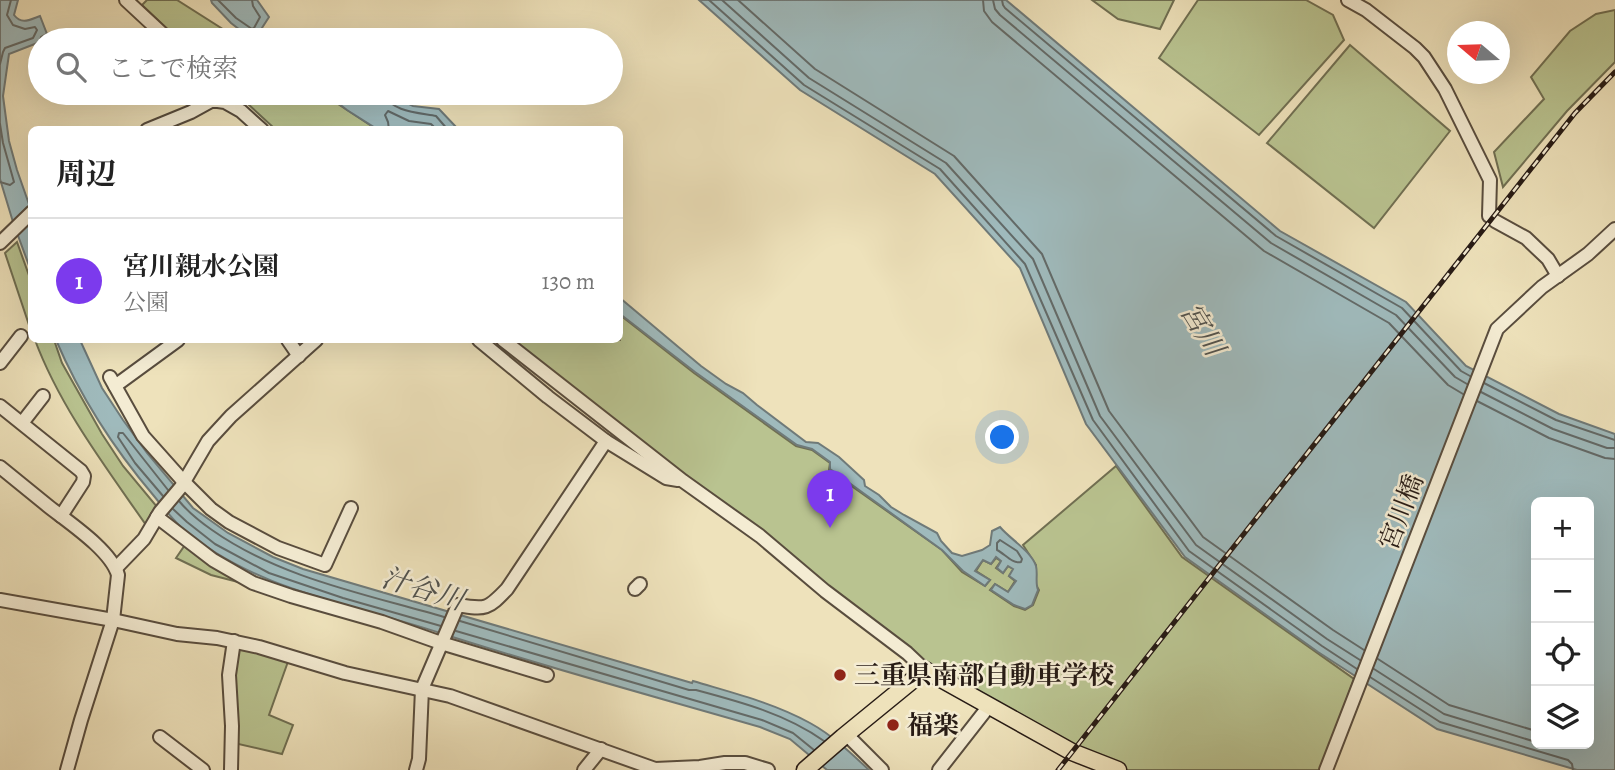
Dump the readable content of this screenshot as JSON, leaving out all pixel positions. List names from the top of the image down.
{
  "streets": {
    "street": ["宮川橋"]
  },
  "water": ["宮川", "汁谷川"],
  "places": ["三重県南部自動車学校", "福楽"],
  "north": "left",
  "page": {
    "search": "ここで検索",
    "heading": "周辺",
    "list": [
      {
        "mark": "1",
        "name": "宮川親水公園",
        "note": "公園",
        "value": "130 m"
      }
    ],
    "pins": "1",
    "map_buttons": ["+", "−"]
  }
}
